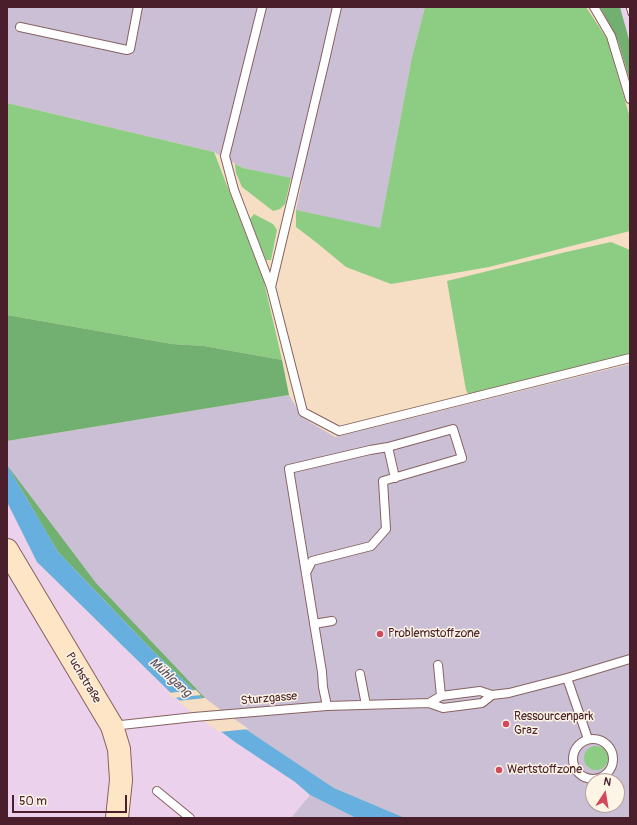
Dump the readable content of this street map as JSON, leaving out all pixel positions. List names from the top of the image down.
{
  "streets": {
    "main road": ["Puchstraße"],
    "lane": ["Sturzgasse"]
  },
  "crossings": [
    ["Puchstraße", "Sturzgasse"]
  ],
  "water": ["Mühlgang"],
  "places": ["Problemstoffzone", "Ressourcenpark Graz", "Wertstoffzone"],
  "scale_bar": "50 m",
  "north": "top"
}
